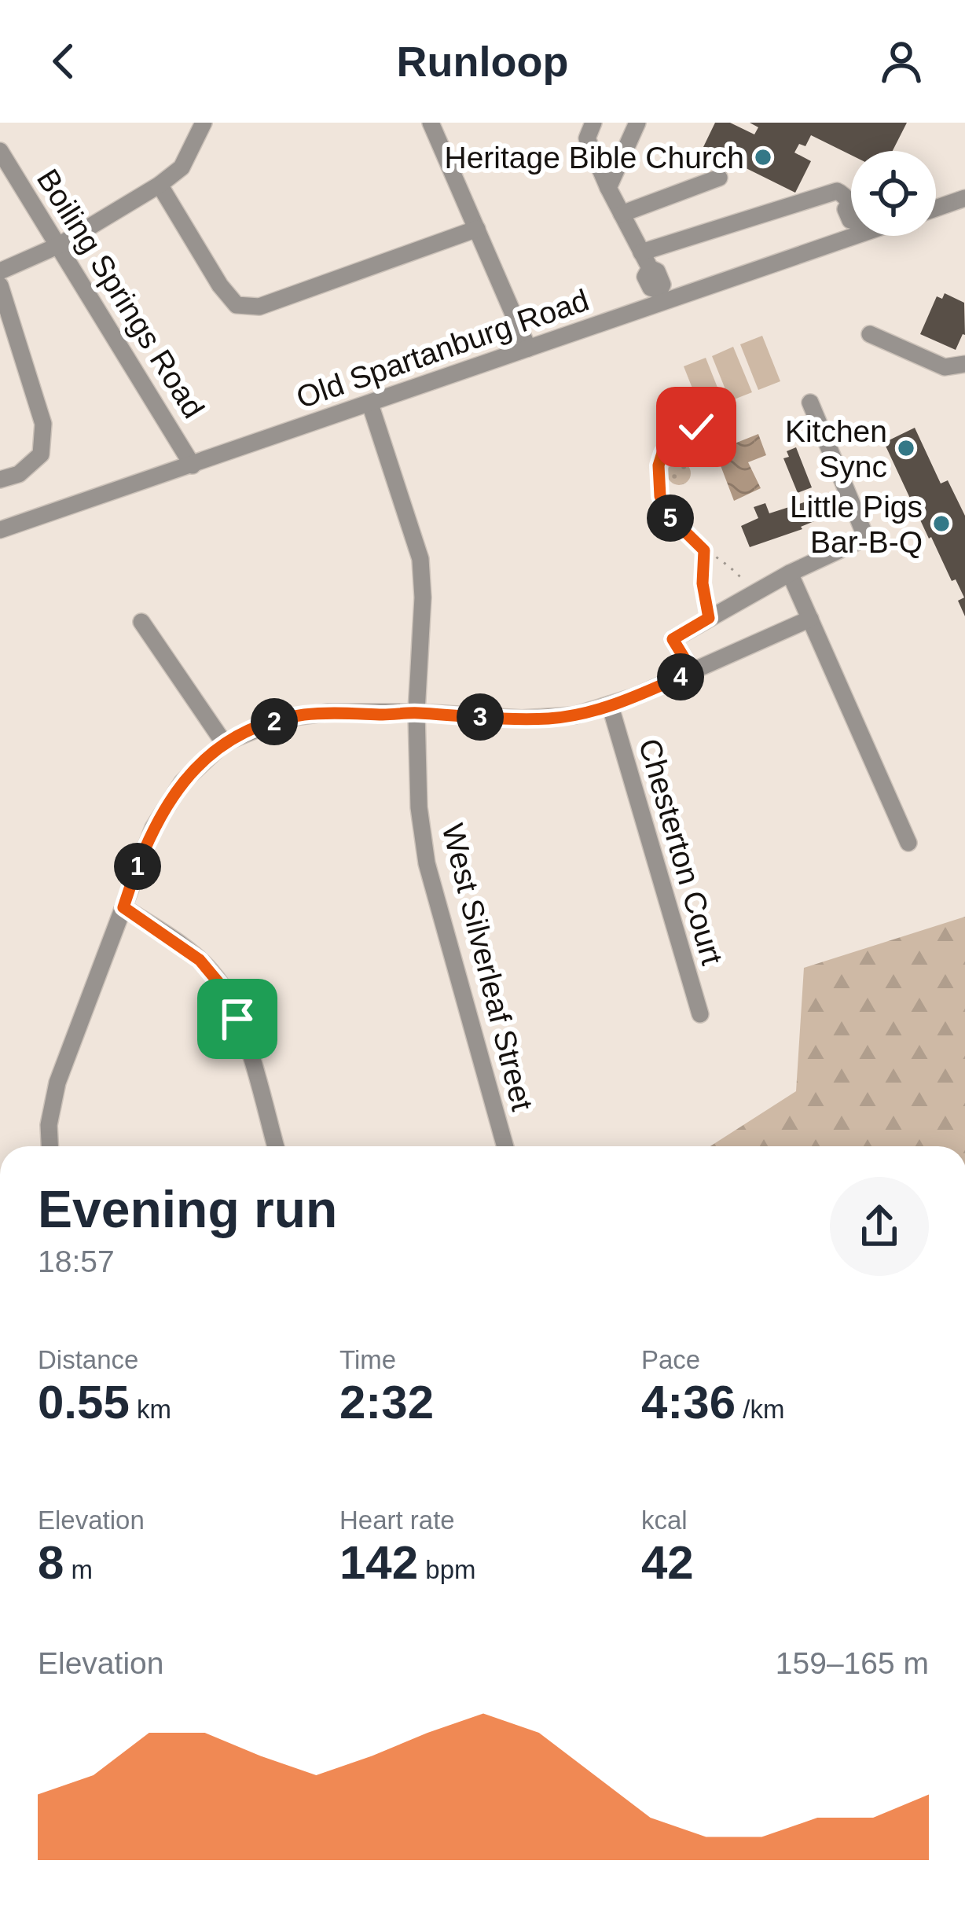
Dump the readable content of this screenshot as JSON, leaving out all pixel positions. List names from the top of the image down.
{
  "streets": {
    "street": [
      "Boiling Springs Road",
      "Old Spartanburg Road",
      "Chesterton Court",
      "West Silverleaf Street"
    ]
  },
  "crossings": [
    ["Boiling Springs Road", "Old Spartanburg Road"],
    ["Old Spartanburg Road", "West Silverleaf Street"]
  ],
  "places": ["Heritage Bible Church", "Kitchen Sync", "Little Pigs Bar-B-Q"],
  "page": {
    "header": "Runloop",
    "pins": [
      "5",
      "4",
      "3",
      "2",
      "1"
    ],
    "heading": ["Evening run", "18:57"],
    "stats": [
      ["Distance", "0.55 km"],
      ["Time", "2:32"],
      ["Pace", "4:36 /km"],
      ["Elevation", "8 m"],
      ["Heart rate", "142 bpm"],
      ["kcal", "42"]
    ],
    "chart": ["Elevation", "159–165 m"]
  }
}
